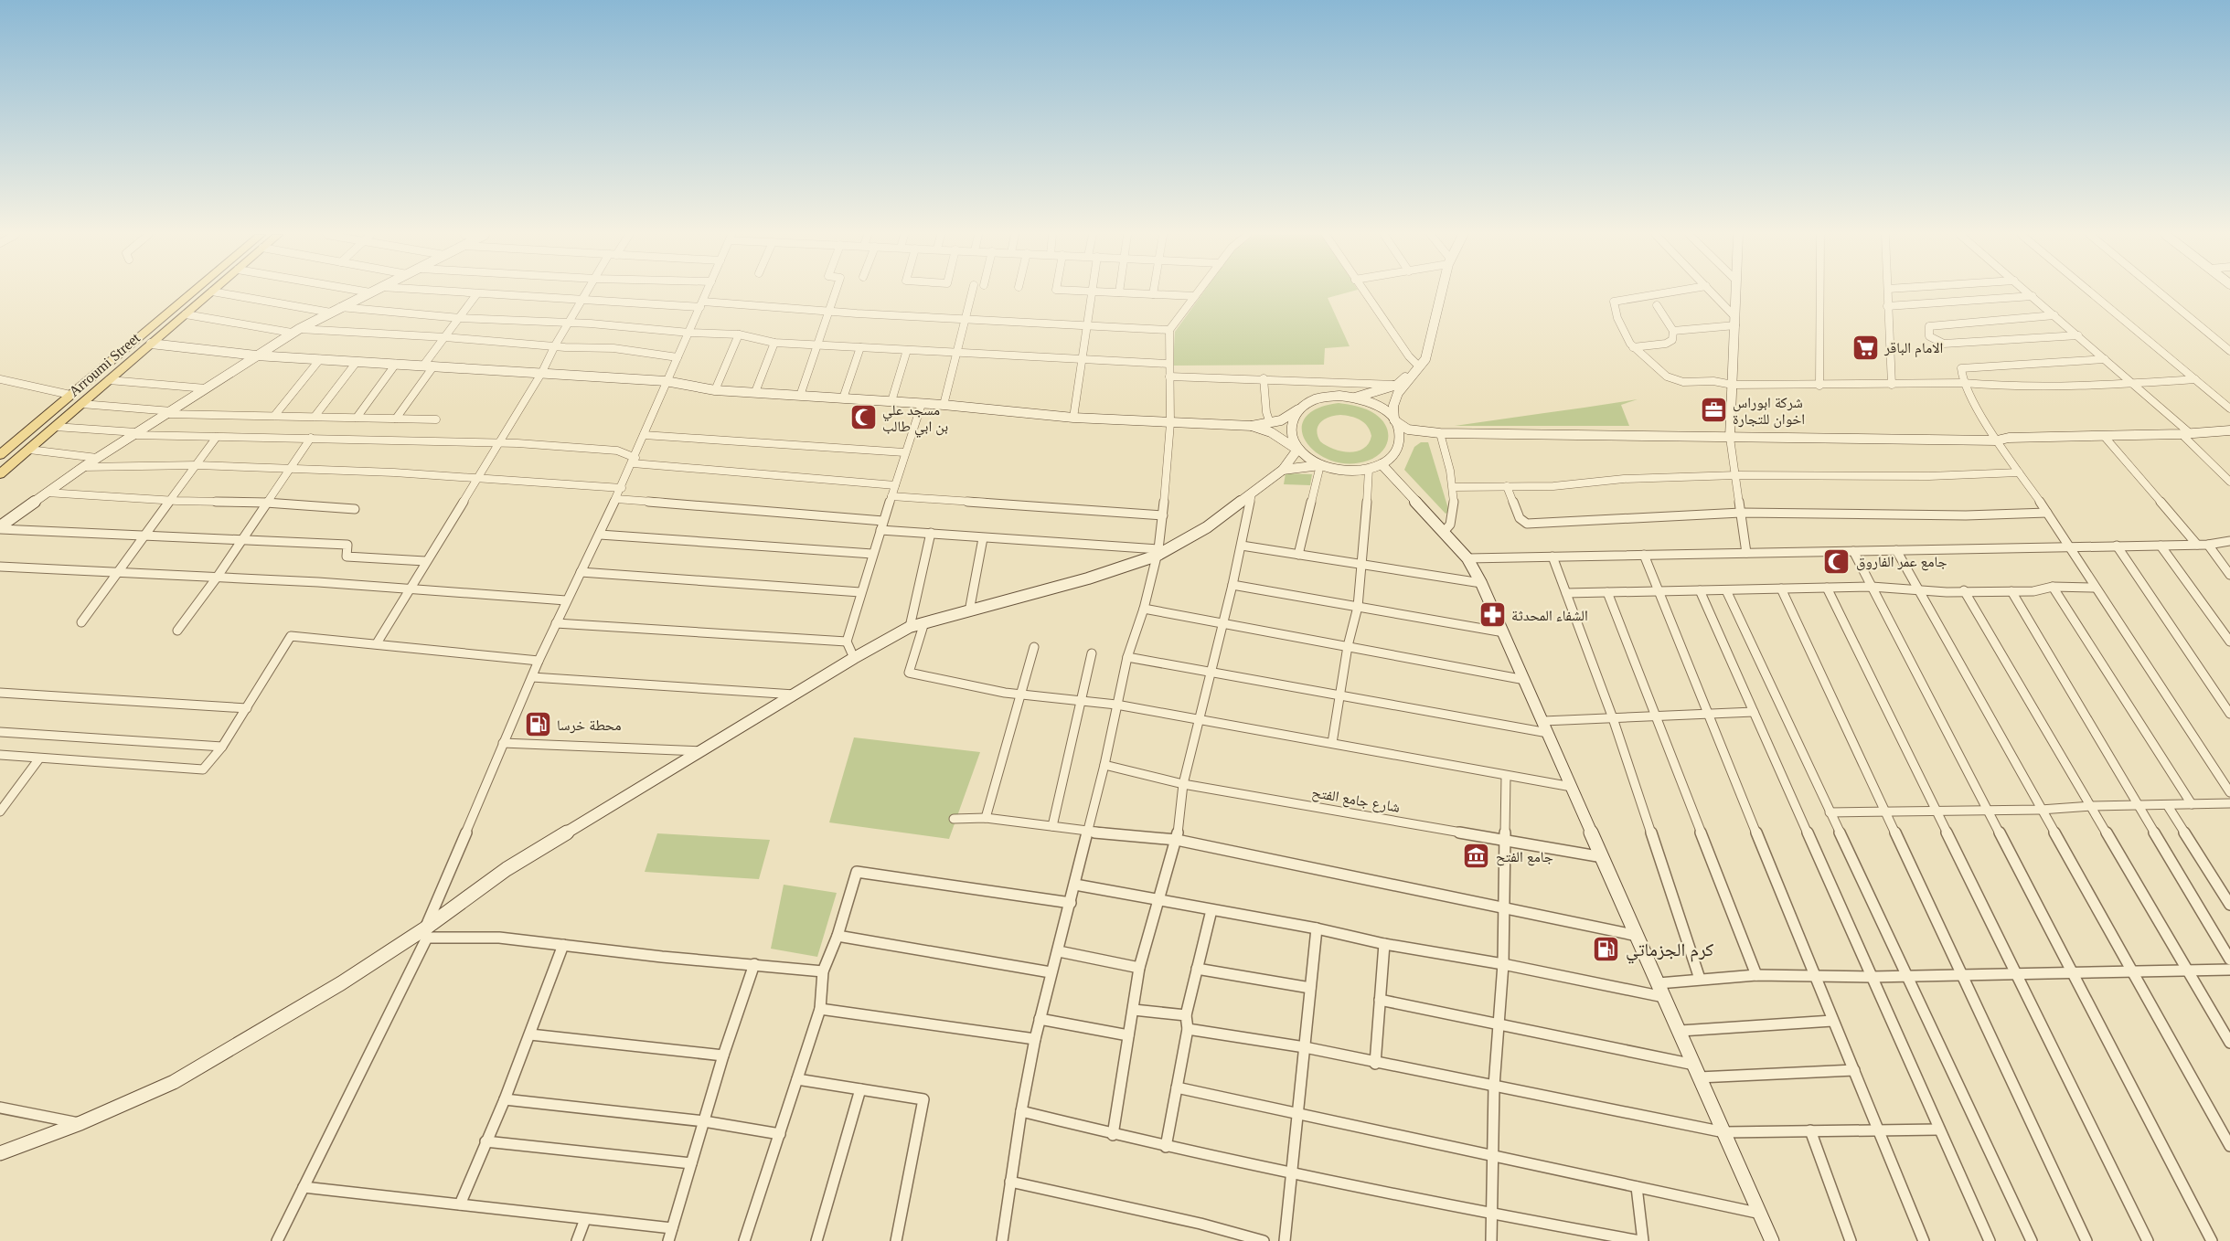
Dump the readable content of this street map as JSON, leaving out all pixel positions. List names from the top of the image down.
{
  "streets": {
    "main road": ["Arroumi Street"],
    "street": ["شارع جامع الفتح"]
  },
  "places": {
    "supermarket": ["الامام الباقر"],
    "office": ["شركة ابوراس اخوان للتجارة"],
    "mosque": ["مسجد علي بن ابي طالب", "جامع عمر الفاروق"],
    "pharmacy": ["الشفاء المحدثة"],
    "fuel station": ["محطة خرسا", "كرم الجزماتي"],
    "museum": ["جامع الفتح"]
  }
}
